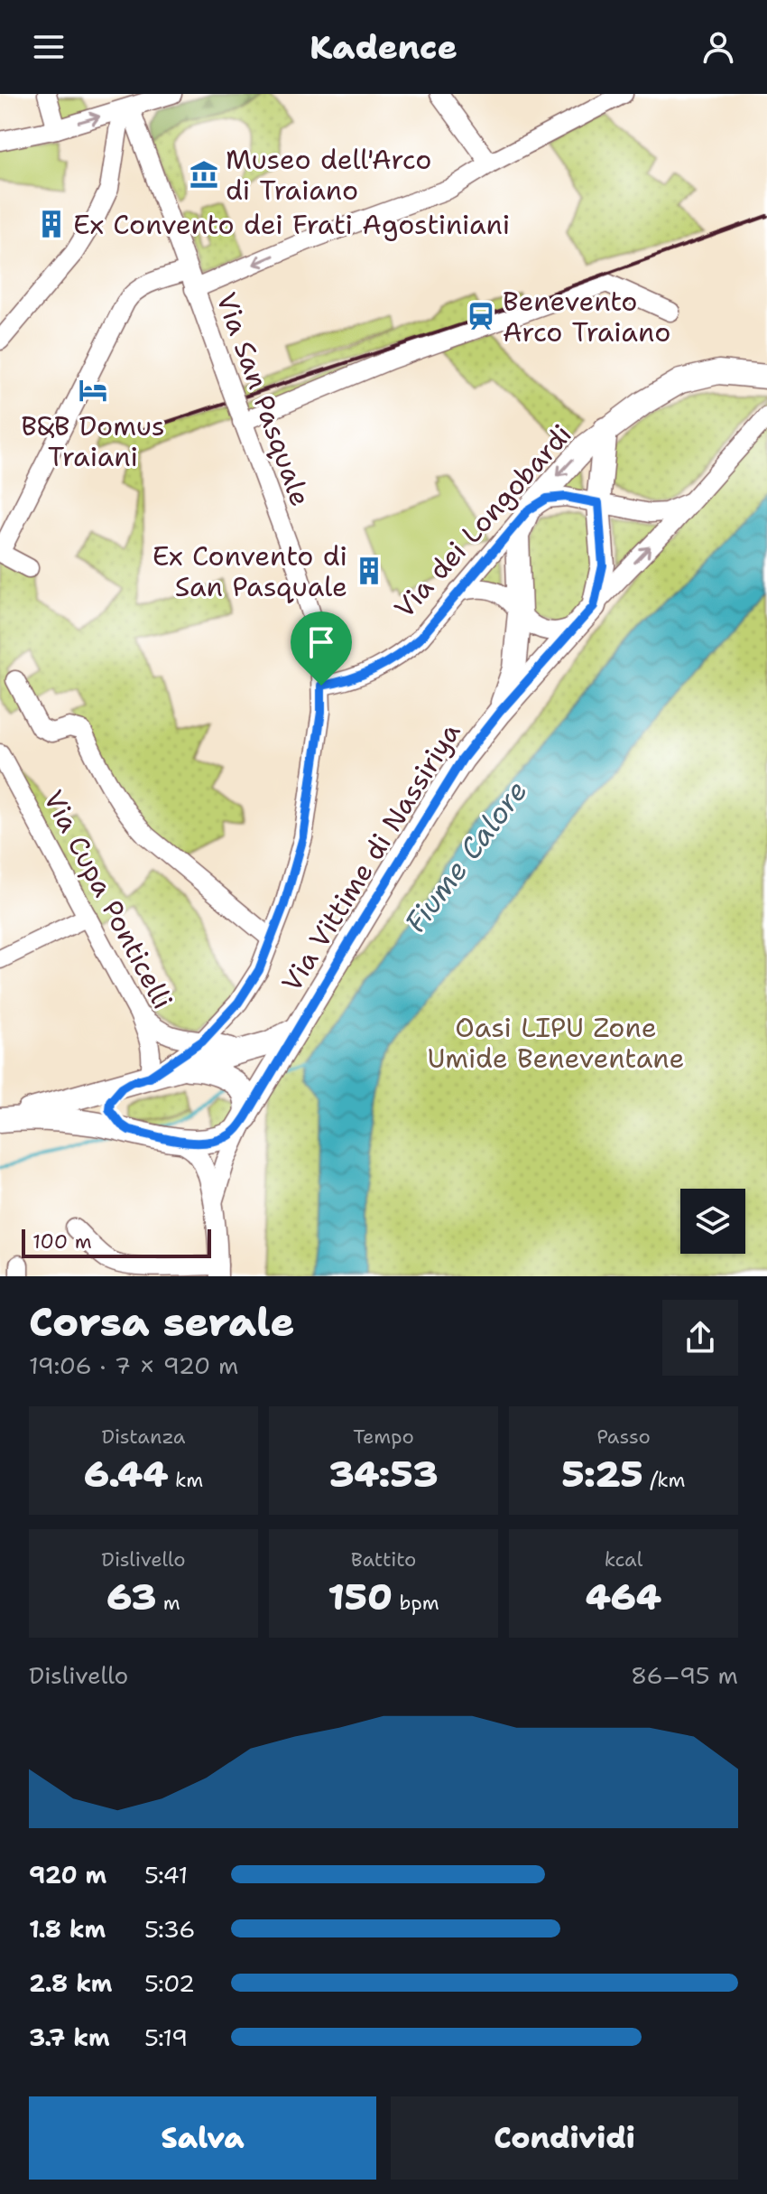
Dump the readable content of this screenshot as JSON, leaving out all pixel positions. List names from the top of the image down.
{
  "streets": {
    "main road": ["Via dei Longobardi", "Via Vittime di Nassiriya"],
    "street": ["Via San Pasquale", "Via Cupa Ponticelli"]
  },
  "crossings": [
    ["Via San Pasquale", "Via dei Longobardi"],
    ["Via dei Longobardi", "Via Vittime di Nassiriya"]
  ],
  "water": ["Fiume Calore"],
  "parks": ["Oasi LIPU Zone Umide Beneventane"],
  "places": {
    "museum": ["Museo dell'Arco di Traiano"],
    "building": ["Ex Convento dei Frati Agostiniani", "Ex Convento di San Pasquale"],
    "station": ["Benevento Arco Traiano"],
    "hotel": ["B&B Domus Traiani"]
  },
  "scale_bar": "100 m",
  "page": {
    "header": "Kadence",
    "scale": "100 m",
    "heading": ["Corsa serale", "19:06 · 7 × 920 m"],
    "stats": [
      ["Distanza", "6.44 km"],
      ["Tempo", "34:53"],
      ["Passo", "5:25 /km"],
      ["Dislivello", "63 m"],
      ["Battito", "150 bpm"],
      ["kcal", "464"]
    ],
    "chart": ["Dislivello", "86–95 m"],
    "list": [
      {
        "name": "920 m",
        "note": "5:41"
      },
      {
        "name": "1.8 km",
        "note": "5:36"
      },
      {
        "name": "2.8 km",
        "note": "5:02"
      },
      {
        "name": "3.7 km",
        "note": "5:19"
      }
    ],
    "buttons": ["Salva", "Condividi"]
  }
}
